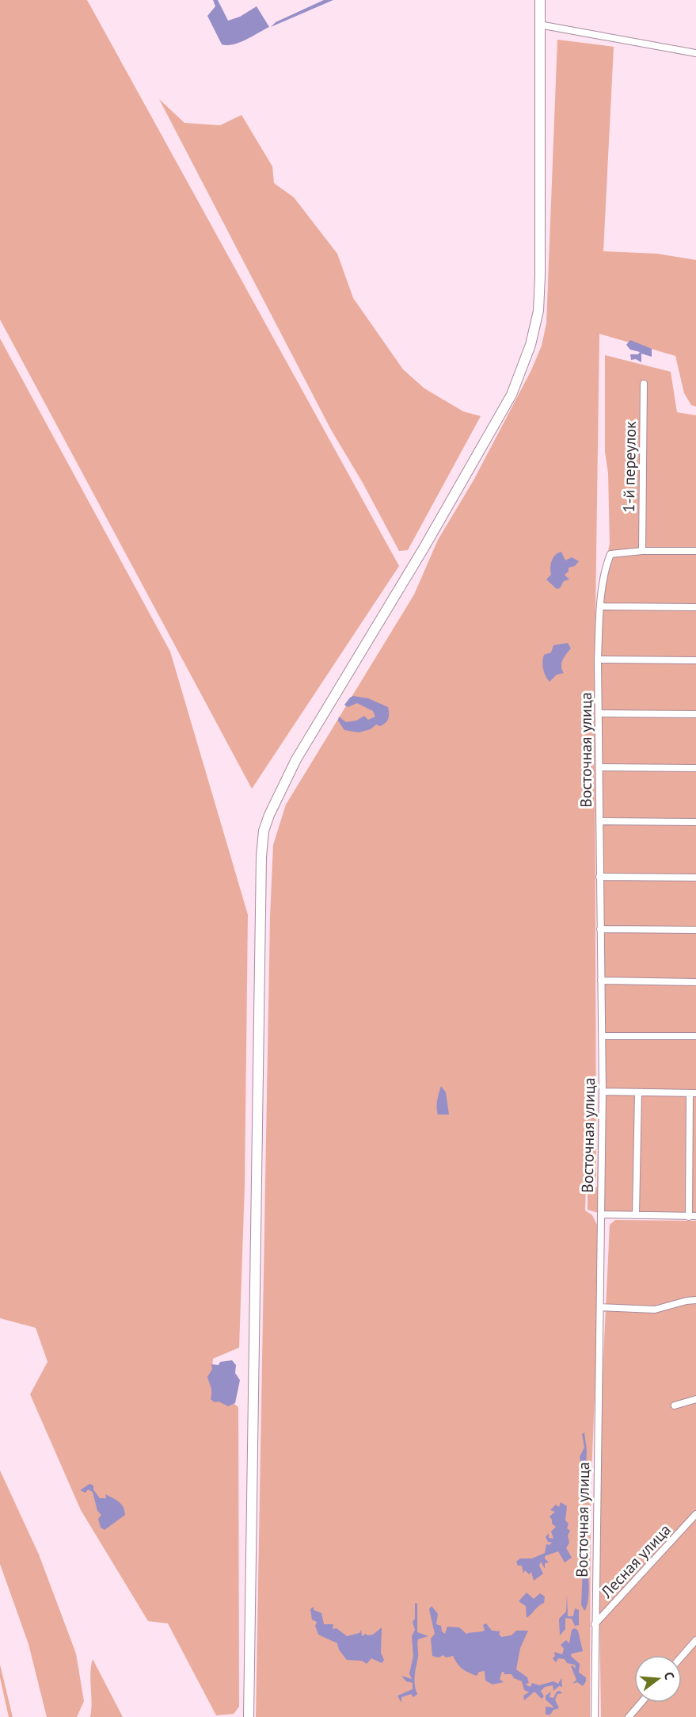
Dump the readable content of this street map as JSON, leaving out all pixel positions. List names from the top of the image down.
{
  "streets": {
    "street": ["1-й переулок", "Восточная улица", "Лесная улица"]
  },
  "crossings": [
    ["1-й переулок", "Восточная улица"],
    ["Восточная улица", "Лесная улица"]
  ],
  "north": "right"
}
